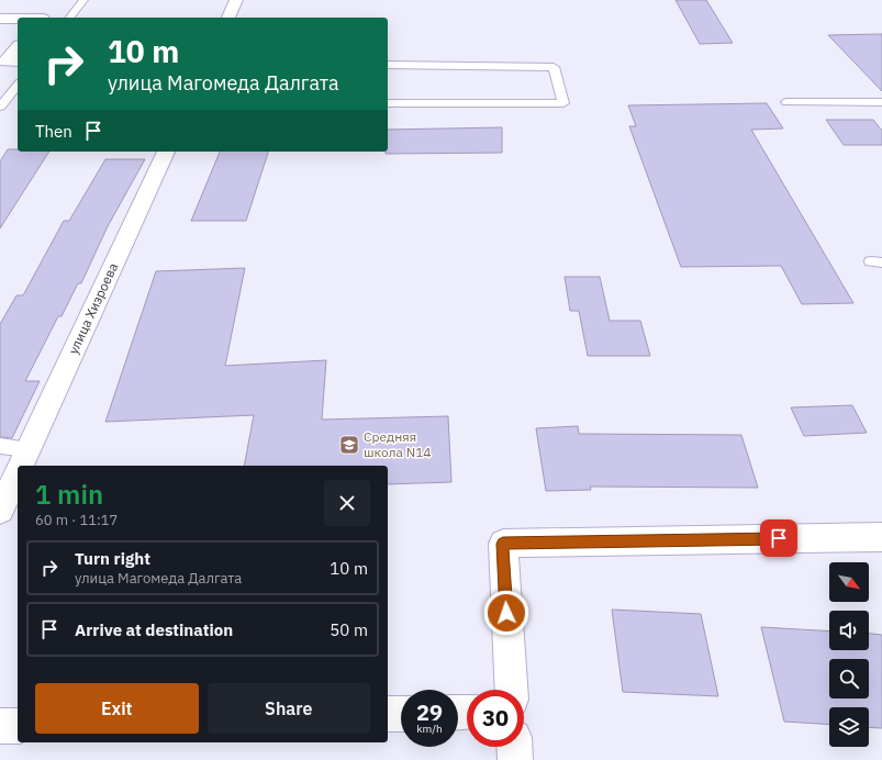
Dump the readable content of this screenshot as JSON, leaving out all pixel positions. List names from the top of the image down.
{
  "streets": {
    "street": ["улица Хизроева"]
  },
  "places": {
    "school or university": ["Средняя школа N14"]
  },
  "north": "bottom right",
  "page": {
    "turn": ["10 m", "улица Магомеда Далгата"],
    "then": "Then",
    "heading": ["1 min", "60 m · 11:17"],
    "list": [
      {
        "name": "Turn right",
        "note": "улица Магомеда Далгата",
        "value": "10 m"
      },
      {
        "name": "Arrive at destination",
        "value": "50 m"
      }
    ],
    "buttons": ["Exit", "Share"],
    "speed": "29 km/h",
    "limit": "30"
  }
}
